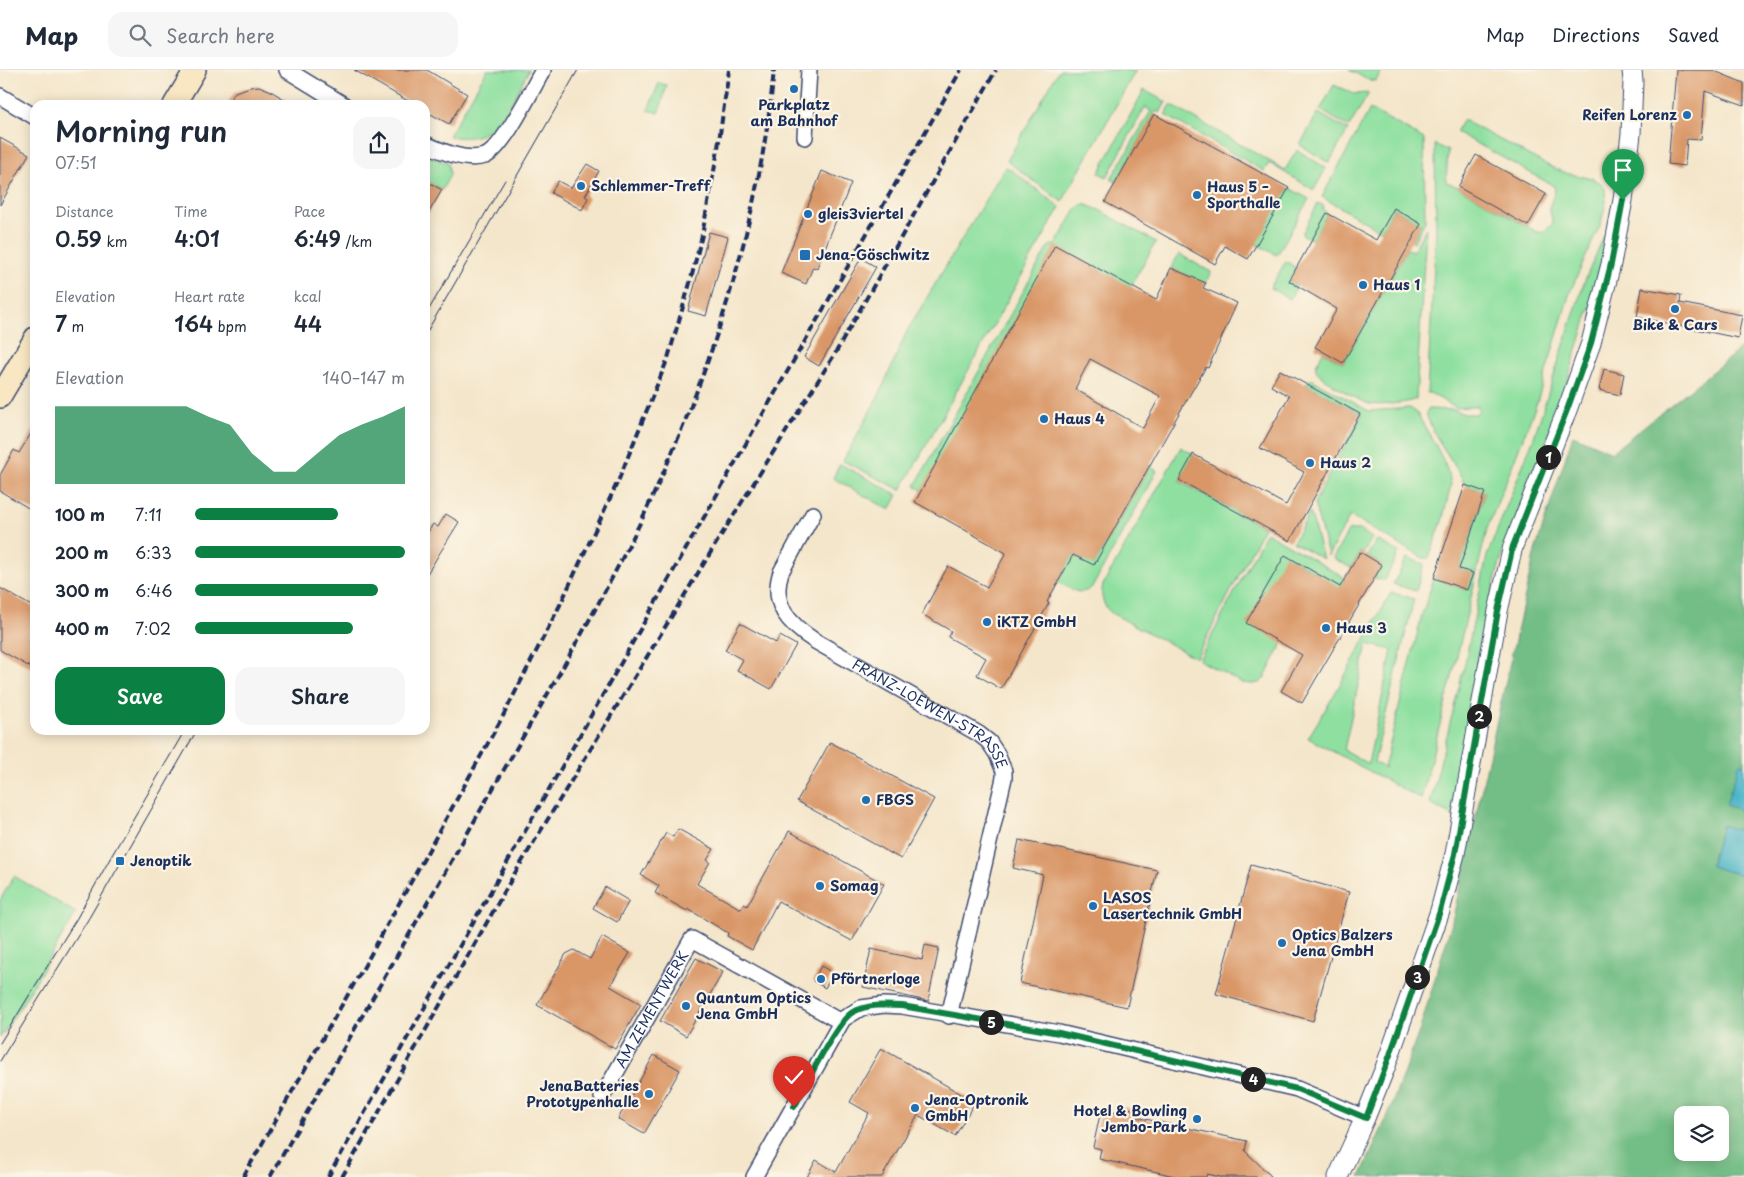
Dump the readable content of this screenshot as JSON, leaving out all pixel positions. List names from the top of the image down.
{
  "streets": {
    "street": ["FRANZ-LOEWEN-STRASSE", "AM ZEMENTWERK"]
  },
  "places": {
    "other": [
      "Parkplatz am Bahnhof",
      "Reifen Lorenz",
      "Schlemmer-Treff",
      "Haus 5 – Sporthalle",
      "gleis3viertel",
      "Haus 1",
      "Bike & Cars",
      "Haus 4",
      "Haus 2",
      "iKTZ GmbH",
      "Haus 3",
      "FBGS",
      "Somag",
      "LASOS Lasertechnik GmbH",
      "Optics Balzers Jena GmbH",
      "Pförtnerloge",
      "Quantum Optics Jena GmbH",
      "JenaBatteries Prototypenhalle",
      "Jena-Optronik GmbH",
      "Hotel & Bowling Jembo-Park"
    ],
    "transit": ["Jena-Göschwitz", "Jenoptik"]
  },
  "page": {
    "header": "Map",
    "search": "Search here",
    "nav": ["Map", "Directions", "Saved"],
    "heading": ["Morning run", "07:51"],
    "stats": [
      ["Distance", "0.59 km"],
      ["Time", "4:01"],
      ["Pace", "6:49 /km"],
      ["Elevation", "7 m"],
      ["Heart rate", "164 bpm"],
      ["kcal", "44"]
    ],
    "chart": ["Elevation", "140–147 m"],
    "pins": [
      "1",
      "2",
      "3",
      "5",
      "4"
    ],
    "list": [
      {
        "name": "100 m",
        "note": "7:11"
      },
      {
        "name": "200 m",
        "note": "6:33"
      },
      {
        "name": "300 m",
        "note": "6:46"
      },
      {
        "name": "400 m",
        "note": "7:02"
      }
    ],
    "buttons": ["Save", "Share"]
  }
}
